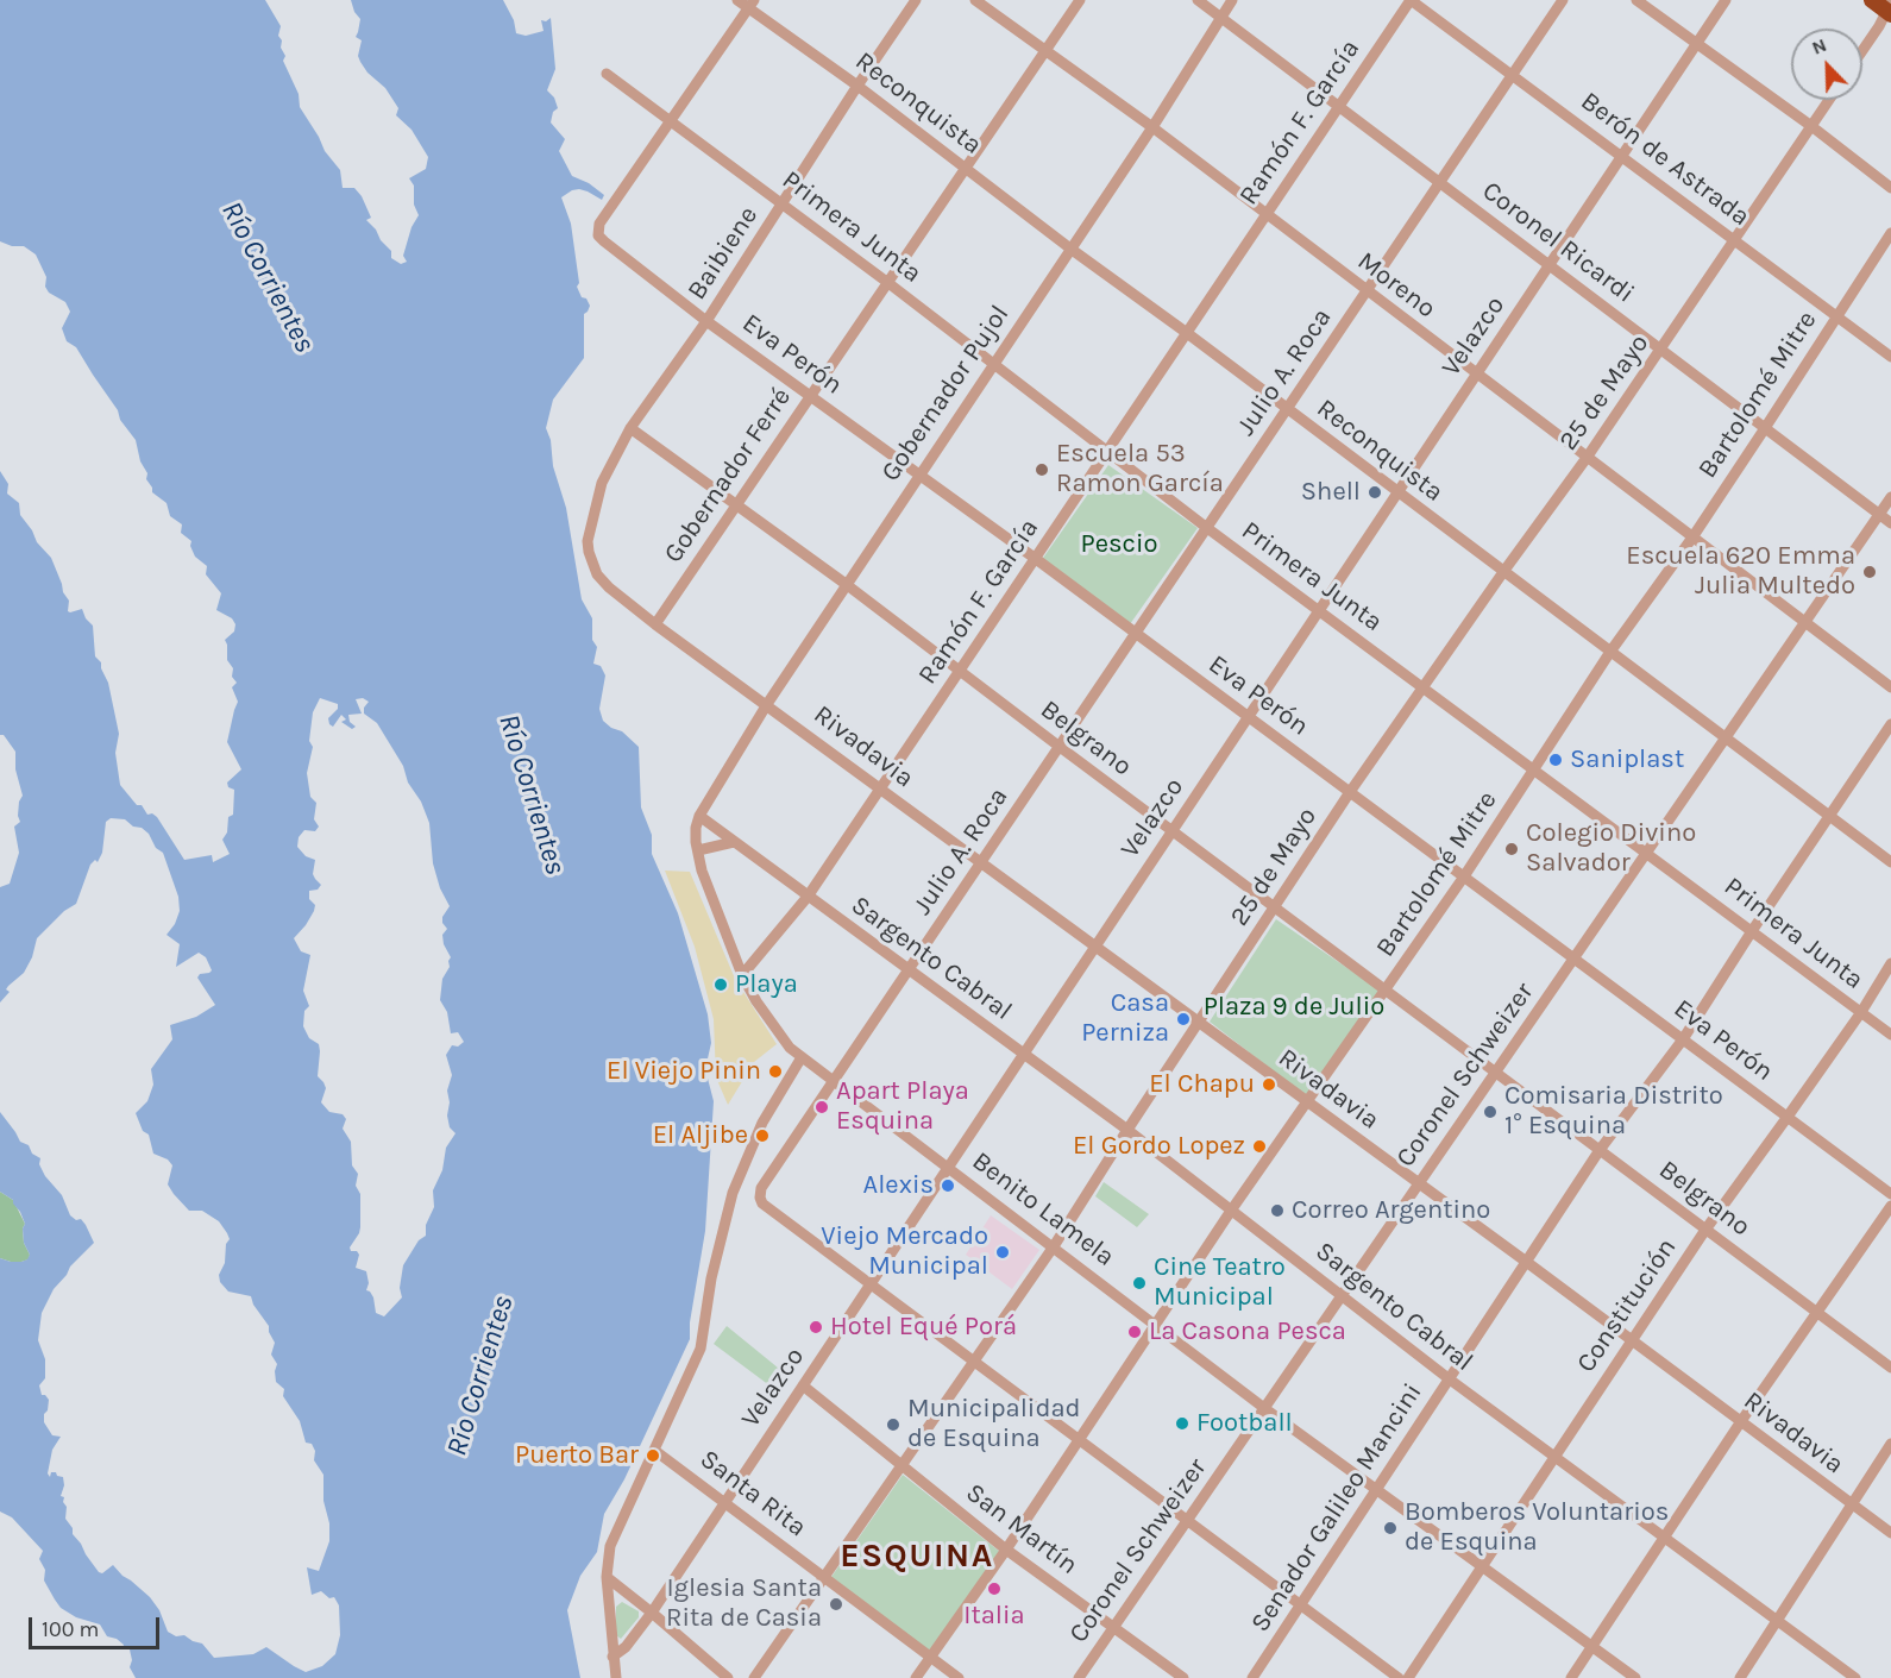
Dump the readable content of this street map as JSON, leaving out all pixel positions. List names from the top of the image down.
{
  "streets": {
    "street": [
      "Reconquista",
      "Ramón F. García",
      "Berón de Astrada",
      "Primera Junta",
      "Coronel Ricardi",
      "Baibiene",
      "Moreno",
      "Velazco",
      "Eva Perón",
      "Julio A. Roca",
      "25 de Mayo",
      "Gobernador Pujol",
      "Bartolomé Mitre",
      "Gobernador Ferré",
      "Belgrano",
      "Rivadavia",
      "Sargento Cabral",
      "Coronel Schweizer",
      "Benito Lamela",
      "Constitución",
      "Santa Rita",
      "Senador Galileo Mancini",
      "San Martín"
    ]
  },
  "crossings": [
    ["Reconquista", "Ramón F. García"],
    ["Reconquista", "Baibiene"],
    ["Reconquista", "Velazco"],
    ["Reconquista", "Julio A. Roca"],
    ["Reconquista", "25 de Mayo"],
    ["Reconquista", "Gobernador Pujol"],
    ["Reconquista", "Bartolomé Mitre"],
    ["Reconquista", "Gobernador Ferré"],
    ["Reconquista", "Coronel Schweizer"],
    ["Reconquista", "Senador Galileo Mancini"],
    ["Ramón F. García", "Berón de Astrada"],
    ["Ramón F. García", "Primera Junta"],
    ["Ramón F. García", "Coronel Ricardi"],
    ["Ramón F. García", "Moreno"],
    ["Ramón F. García", "Eva Perón"],
    ["Ramón F. García", "Belgrano"],
    ["Ramón F. García", "Rivadavia"],
    ["Ramón F. García", "Sargento Cabral"],
    ["Ramón F. García", "Benito Lamela"],
    ["Berón de Astrada", "Velazco"],
    ["Berón de Astrada", "Julio A. Roca"],
    ["Berón de Astrada", "25 de Mayo"],
    ["Berón de Astrada", "Bartolomé Mitre"],
    ["Primera Junta", "Baibiene"],
    ["Primera Junta", "Velazco"],
    ["Primera Junta", "Eva Perón"],
    ["Primera Junta", "Julio A. Roca"],
    ["Primera Junta", "25 de Mayo"],
    ["Primera Junta", "Gobernador Pujol"],
    ["Primera Junta", "Bartolomé Mitre"],
    ["Primera Junta", "Gobernador Ferré"],
    ["Primera Junta", "Coronel Schweizer"],
    ["Primera Junta", "Constitución"],
    ["Primera Junta", "Senador Galileo Mancini"],
    ["Coronel Ricardi", "Velazco"],
    ["Coronel Ricardi", "Julio A. Roca"],
    ["Coronel Ricardi", "25 de Mayo"],
    ["Coronel Ricardi", "Gobernador Pujol"],
    ["Coronel Ricardi", "Bartolomé Mitre"],
    ["Coronel Ricardi", "Coronel Schweizer"],
    ["Baibiene", "Eva Perón"],
    ["Baibiene", "Belgrano"],
    ["Baibiene", "Rivadavia"],
    ["Moreno", "Velazco"],
    ["Moreno", "Julio A. Roca"],
    ["Moreno", "25 de Mayo"],
    ["Moreno", "Gobernador Pujol"],
    ["Moreno", "Bartolomé Mitre"],
    ["Moreno", "Gobernador Ferré"],
    ["Moreno", "Coronel Schweizer"],
    ["Velazco", "Eva Perón"],
    ["Velazco", "Julio A. Roca"],
    ["Velazco", "Belgrano"],
    ["Velazco", "Rivadavia"],
    ["Velazco", "Sargento Cabral"],
    ["Velazco", "Benito Lamela"],
    ["Velazco", "Santa Rita"],
    ["Velazco", "San Martín"],
    ["Eva Perón", "Julio A. Roca"],
    ["Eva Perón", "25 de Mayo"],
    ["Eva Perón", "Gobernador Pujol"],
    ["Eva Perón", "Bartolomé Mitre"],
    ["Eva Perón", "Gobernador Ferré"],
    ["Eva Perón", "Coronel Schweizer"],
    ["Eva Perón", "Constitución"],
    ["Eva Perón", "Senador Galileo Mancini"],
    ["Julio A. Roca", "Belgrano"],
    ["Julio A. Roca", "Rivadavia"],
    ["Julio A. Roca", "Sargento Cabral"],
    ["Julio A. Roca", "Benito Lamela"],
    ["25 de Mayo", "Belgrano"],
    ["25 de Mayo", "Rivadavia"],
    ["25 de Mayo", "Sargento Cabral"],
    ["25 de Mayo", "Benito Lamela"],
    ["25 de Mayo", "Santa Rita"],
    ["25 de Mayo", "San Martín"],
    ["Gobernador Pujol", "Belgrano"],
    ["Gobernador Pujol", "Rivadavia"],
    ["Gobernador Pujol", "Sargento Cabral"],
    ["Gobernador Pujol", "Benito Lamela"],
    ["Bartolomé Mitre", "Belgrano"],
    ["Bartolomé Mitre", "Rivadavia"],
    ["Bartolomé Mitre", "Sargento Cabral"],
    ["Bartolomé Mitre", "Benito Lamela"],
    ["Bartolomé Mitre", "Santa Rita"],
    ["Bartolomé Mitre", "San Martín"],
    ["Gobernador Ferré", "Belgrano"],
    ["Gobernador Ferré", "Rivadavia"],
    ["Belgrano", "Coronel Schweizer"],
    ["Belgrano", "Constitución"],
    ["Belgrano", "Senador Galileo Mancini"],
    ["Rivadavia", "Coronel Schweizer"],
    ["Rivadavia", "Constitución"],
    ["Rivadavia", "Senador Galileo Mancini"],
    ["Sargento Cabral", "Coronel Schweizer"],
    ["Sargento Cabral", "Benito Lamela"],
    ["Sargento Cabral", "Constitución"],
    ["Sargento Cabral", "Senador Galileo Mancini"],
    ["Coronel Schweizer", "Benito Lamela"],
    ["Coronel Schweizer", "San Martín"],
    ["Benito Lamela", "Constitución"],
    ["Benito Lamela", "Senador Galileo Mancini"]
  ],
  "districts": ["ESQUINA"],
  "water": ["Río Corrientes"],
  "parks": ["Pescio", "Plaza 9 de Julio"],
  "places": [
    "Escuela 53 Ramon García",
    "Shell",
    "Escuela 620 Emma Julia Multedo",
    "Saniplast",
    "Colegio Divino Salvador",
    "Playa",
    "Casa Perniza",
    "El Viejo Pinin",
    "El Chapu",
    "Apart Playa Esquina",
    "Comisaria Distrito 1° Esquina",
    "El Aljibe",
    "El Gordo Lopez",
    "Alexis",
    "Correo Argentino",
    "Viejo Mercado Municipal",
    "Cine Teatro Municipal",
    "Hotel Equé Porá",
    "La Casona Pesca",
    "Football",
    "Municipalidad de Esquina",
    "Puerto Bar",
    "Bomberos Voluntarios de Esquina",
    "Italia",
    "Iglesia Santa Rita de Casia"
  ],
  "scale_bar": "100 m",
  "north": "top left"
}
